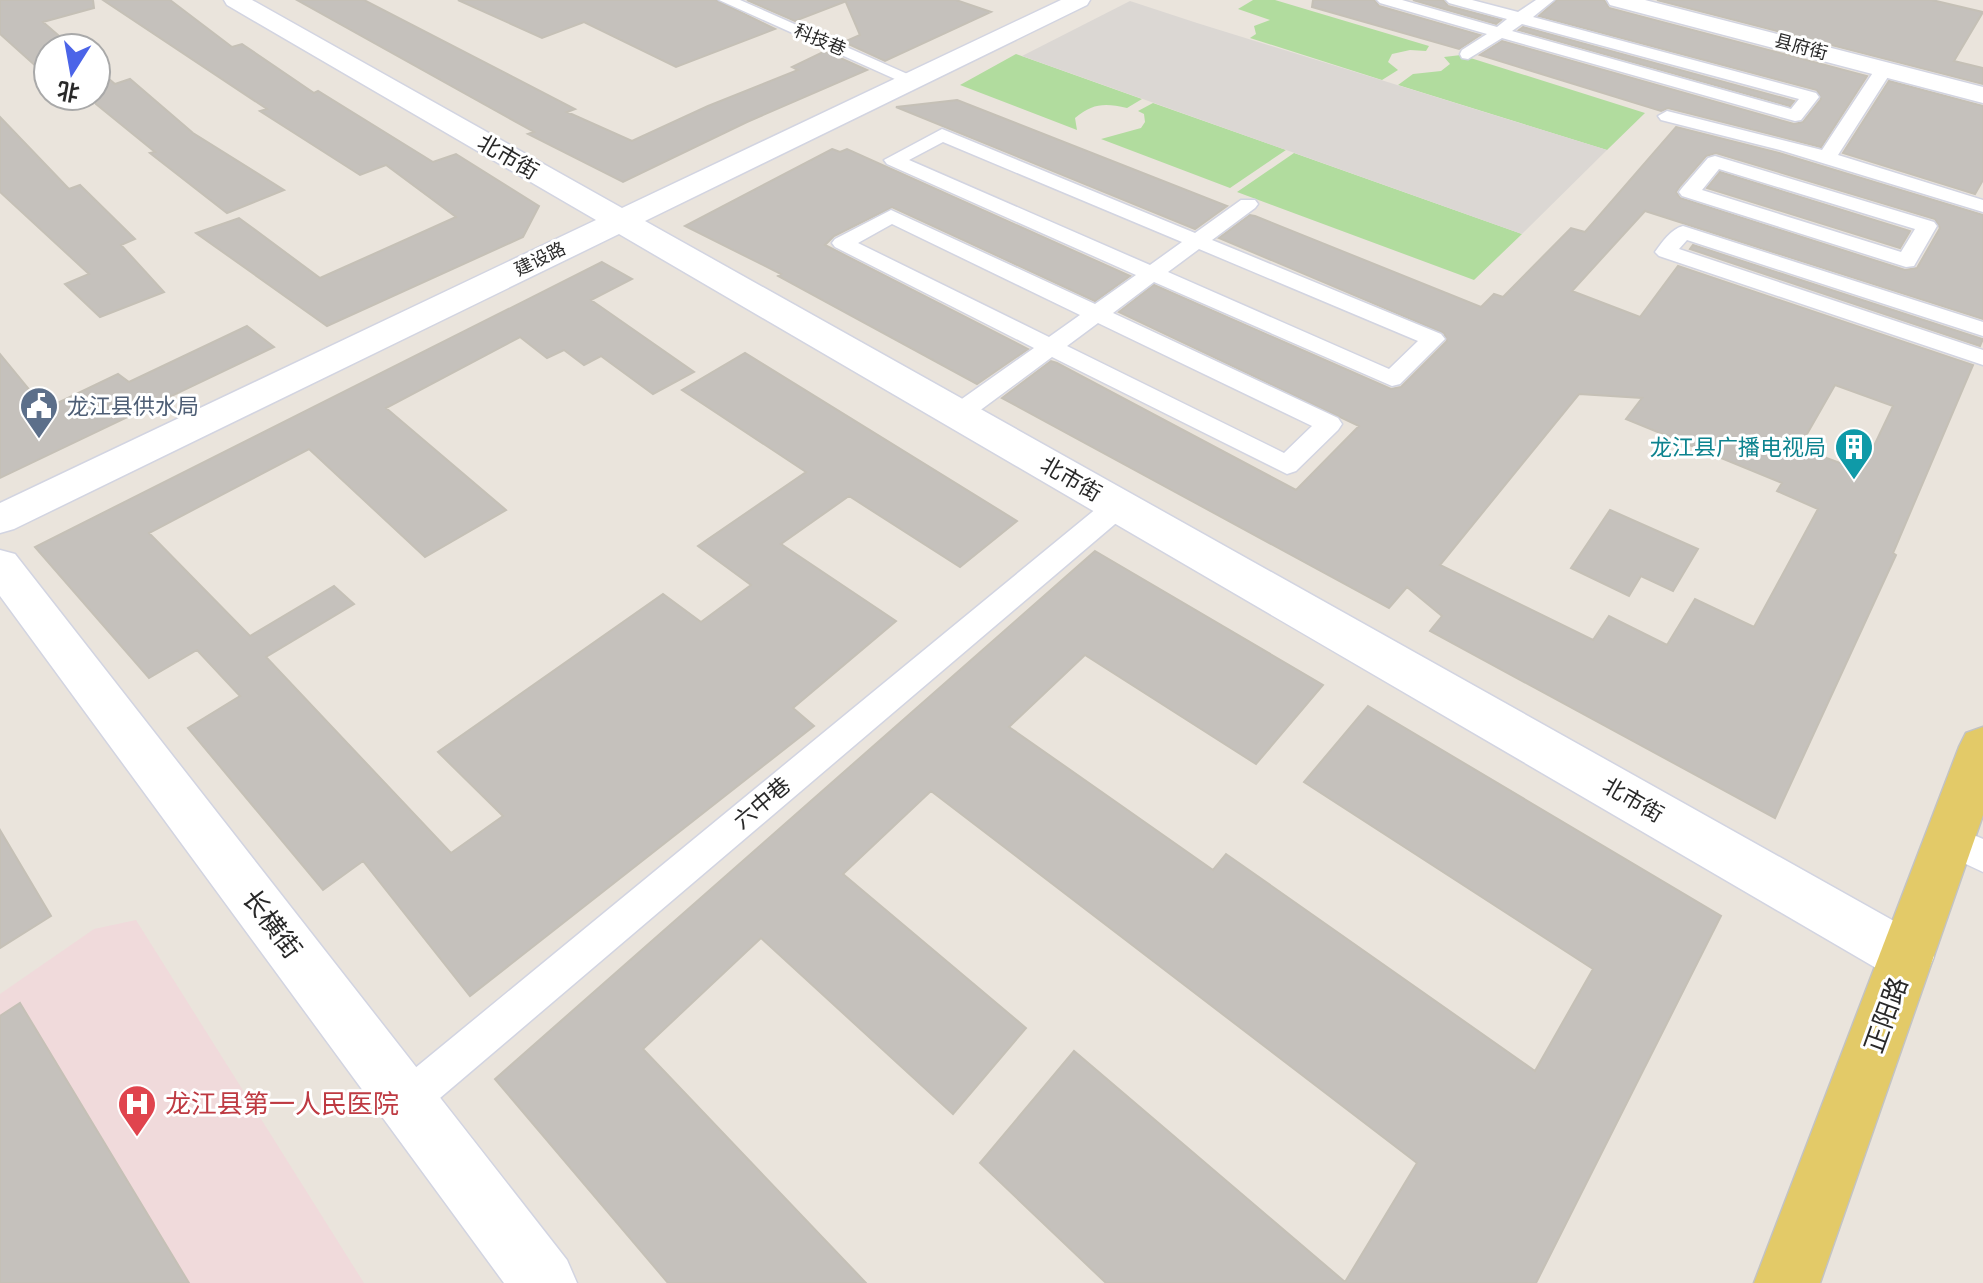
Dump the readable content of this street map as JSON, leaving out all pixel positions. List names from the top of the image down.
{
  "streets": {
    "main road": ["正阳路"],
    "street": [
      "科技巷",
      "县府街",
      "北市街",
      "建设路",
      "六中巷",
      "长横街"
    ]
  },
  "crossings": [
    ["科技巷", "建设路"],
    ["北市街", "建设路"],
    ["北市街", "六中巷"],
    ["北市街", "正阳路"],
    ["六中巷", "长横街"]
  ],
  "places": {
    "public building": ["龙江县供水局"],
    "building": ["龙江县广播电视局"],
    "hospital": ["龙江县第一人民医院"]
  },
  "north": "bottom"
}
